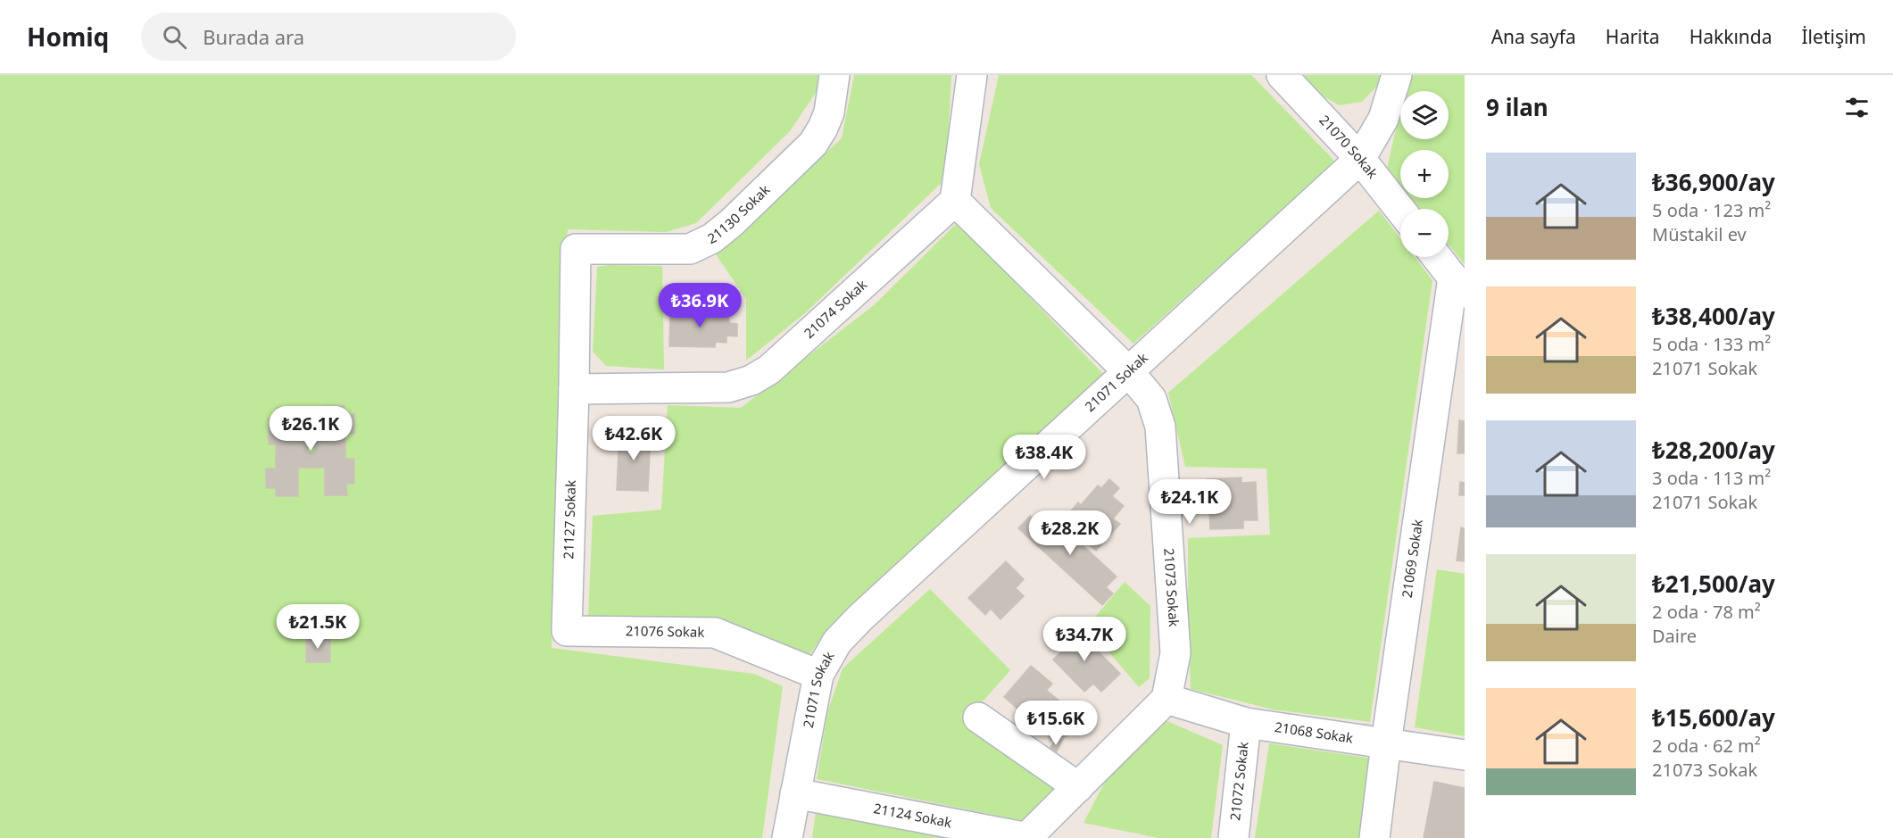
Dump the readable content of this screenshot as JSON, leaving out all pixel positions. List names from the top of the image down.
{
  "streets": {
    "street": [
      "21070 Sokak",
      "21130 Sokak",
      "21074 Sokak",
      "21071 Sokak",
      "21127 Sokak",
      "21069 Sokak",
      "21073 Sokak",
      "21076 Sokak",
      "21068 Sokak",
      "21072 Sokak",
      "21124 Sokak"
    ]
  },
  "crossings": [
    ["21070 Sokak", "21071 Sokak"],
    ["21130 Sokak", "21127 Sokak"],
    ["21074 Sokak", "21127 Sokak"],
    ["21074 Sokak", "21073 Sokak"],
    ["21071 Sokak", "21073 Sokak"],
    ["21071 Sokak", "21076 Sokak"],
    ["21071 Sokak", "21124 Sokak"],
    ["21127 Sokak", "21076 Sokak"],
    ["21069 Sokak", "21068 Sokak"],
    ["21073 Sokak", "21068 Sokak"],
    ["21068 Sokak", "21072 Sokak"]
  ],
  "page": {
    "header": "Homiq",
    "search": "Burada ara",
    "nav": [
      "Ana sayfa",
      "Harita",
      "Hakkında",
      "İletişim"
    ],
    "heading": "9 ilan",
    "map_buttons": ["+", "−"],
    "list": [
      {
        "name": "₺36,900/ay",
        "note": "5 oda · 123 m² · Müstakil ev"
      },
      {
        "name": "₺38,400/ay",
        "note": "5 oda · 133 m² · 21071 Sokak"
      },
      {
        "name": "₺28,200/ay",
        "note": "3 oda · 113 m² · 21071 Sokak"
      },
      {
        "name": "₺21,500/ay",
        "note": "2 oda · 78 m² · Daire"
      },
      {
        "name": "₺15,600/ay",
        "note": "2 oda · 62 m² · 21073 Sokak"
      }
    ],
    "price": [
      "₺36.9K",
      "₺26.1K",
      "₺42.6K",
      "₺38.4K",
      "₺24.1K",
      "₺28.2K",
      "₺21.5K",
      "₺34.7K",
      "₺15.6K"
    ]
  }
}
